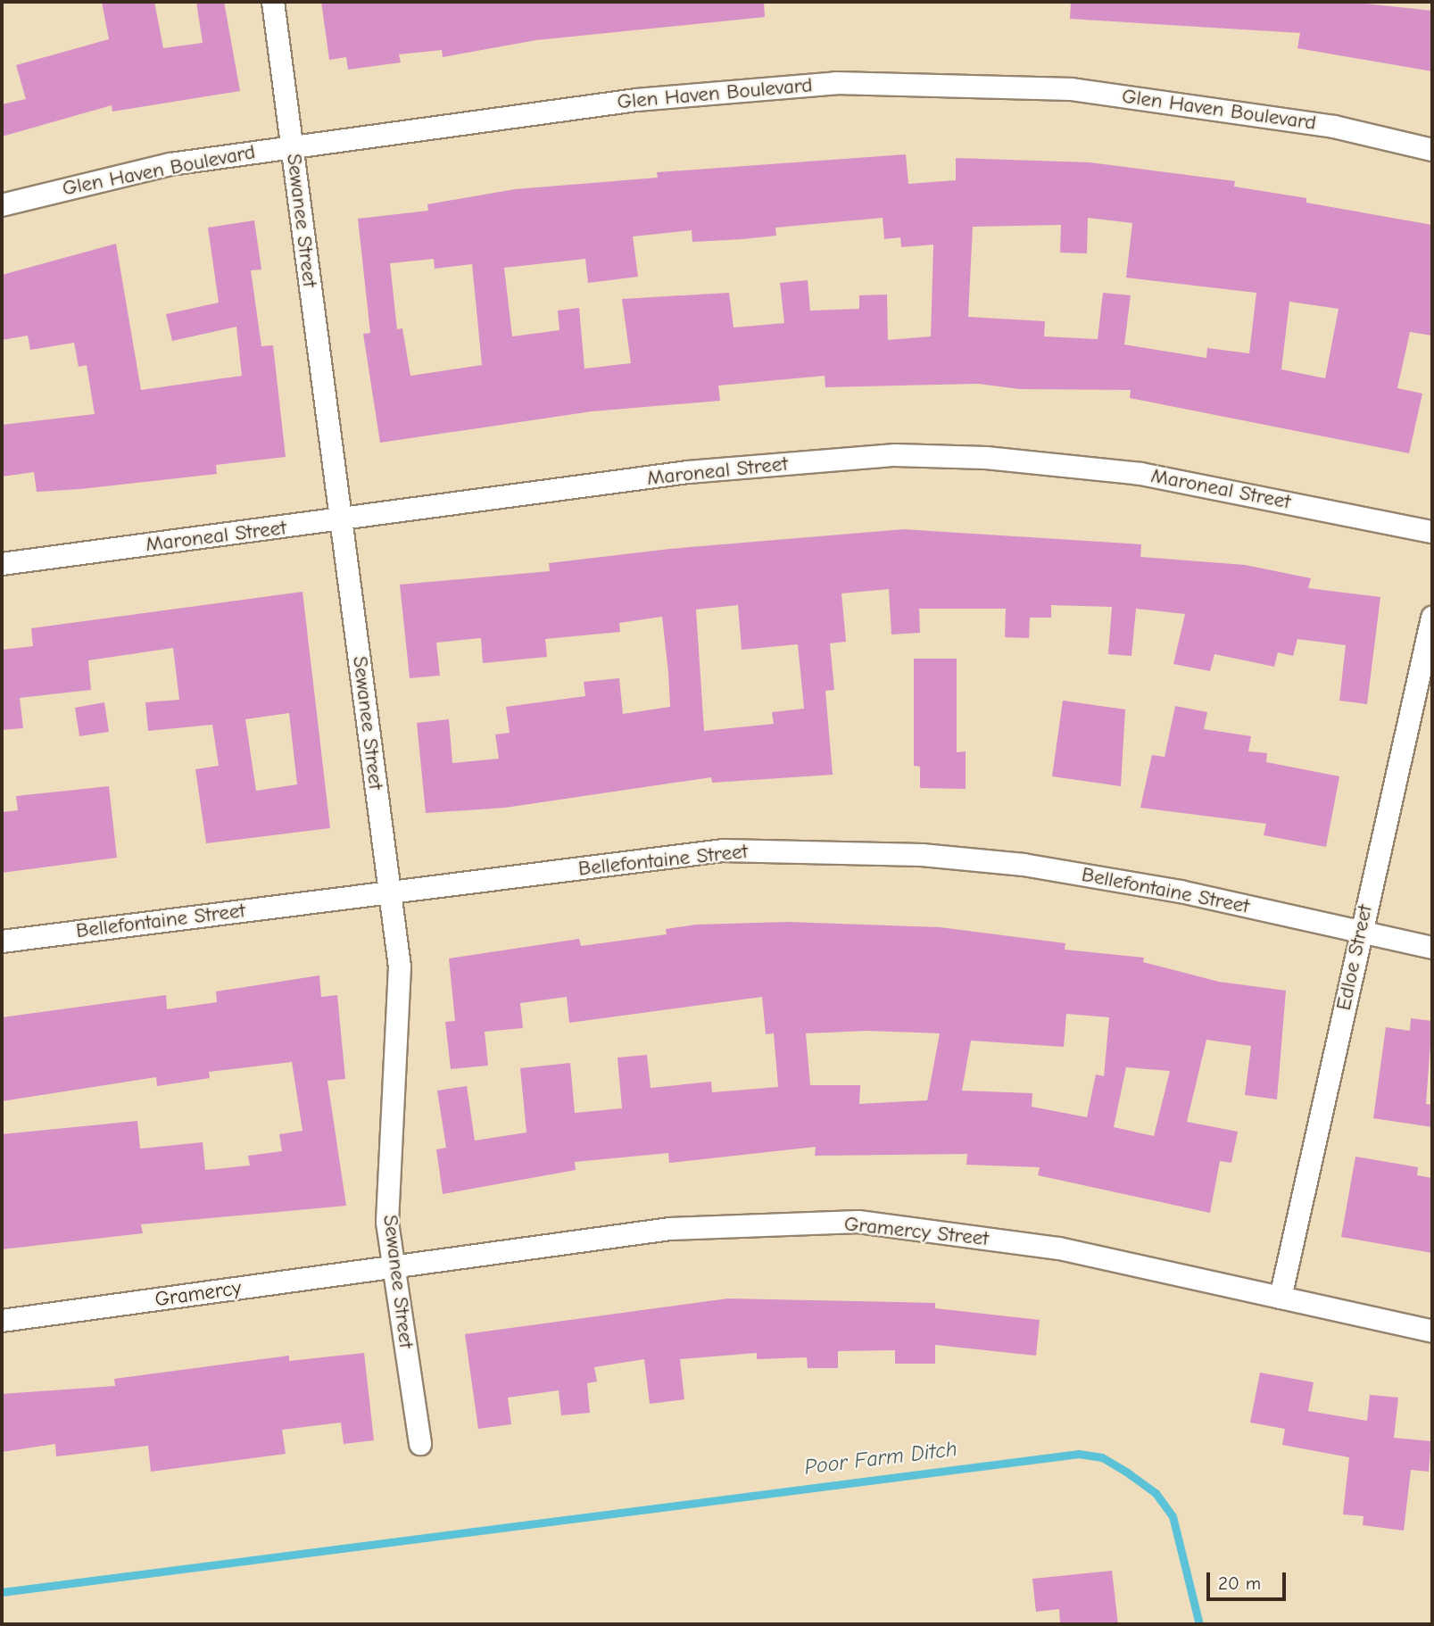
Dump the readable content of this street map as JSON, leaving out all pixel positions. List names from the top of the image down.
{
  "streets": {
    "street": [
      "Glen Haven Boulevard",
      "Sewanee Street",
      "Maroneal Street",
      "Bellefontaine Street",
      "Edloe Street",
      "Gramercy Street",
      "Gramercy"
    ]
  },
  "crossings": [
    ["Glen Haven Boulevard", "Sewanee Street"],
    ["Sewanee Street", "Maroneal Street"],
    ["Sewanee Street", "Bellefontaine Street"],
    ["Sewanee Street", "Gramercy Street"],
    ["Sewanee Street", "Gramercy"],
    ["Bellefontaine Street", "Edloe Street"],
    ["Edloe Street", "Gramercy Street"],
    ["Gramercy Street", "Gramercy"]
  ],
  "water": ["Poor Farm Ditch"],
  "scale_bar": "20 m"
}
